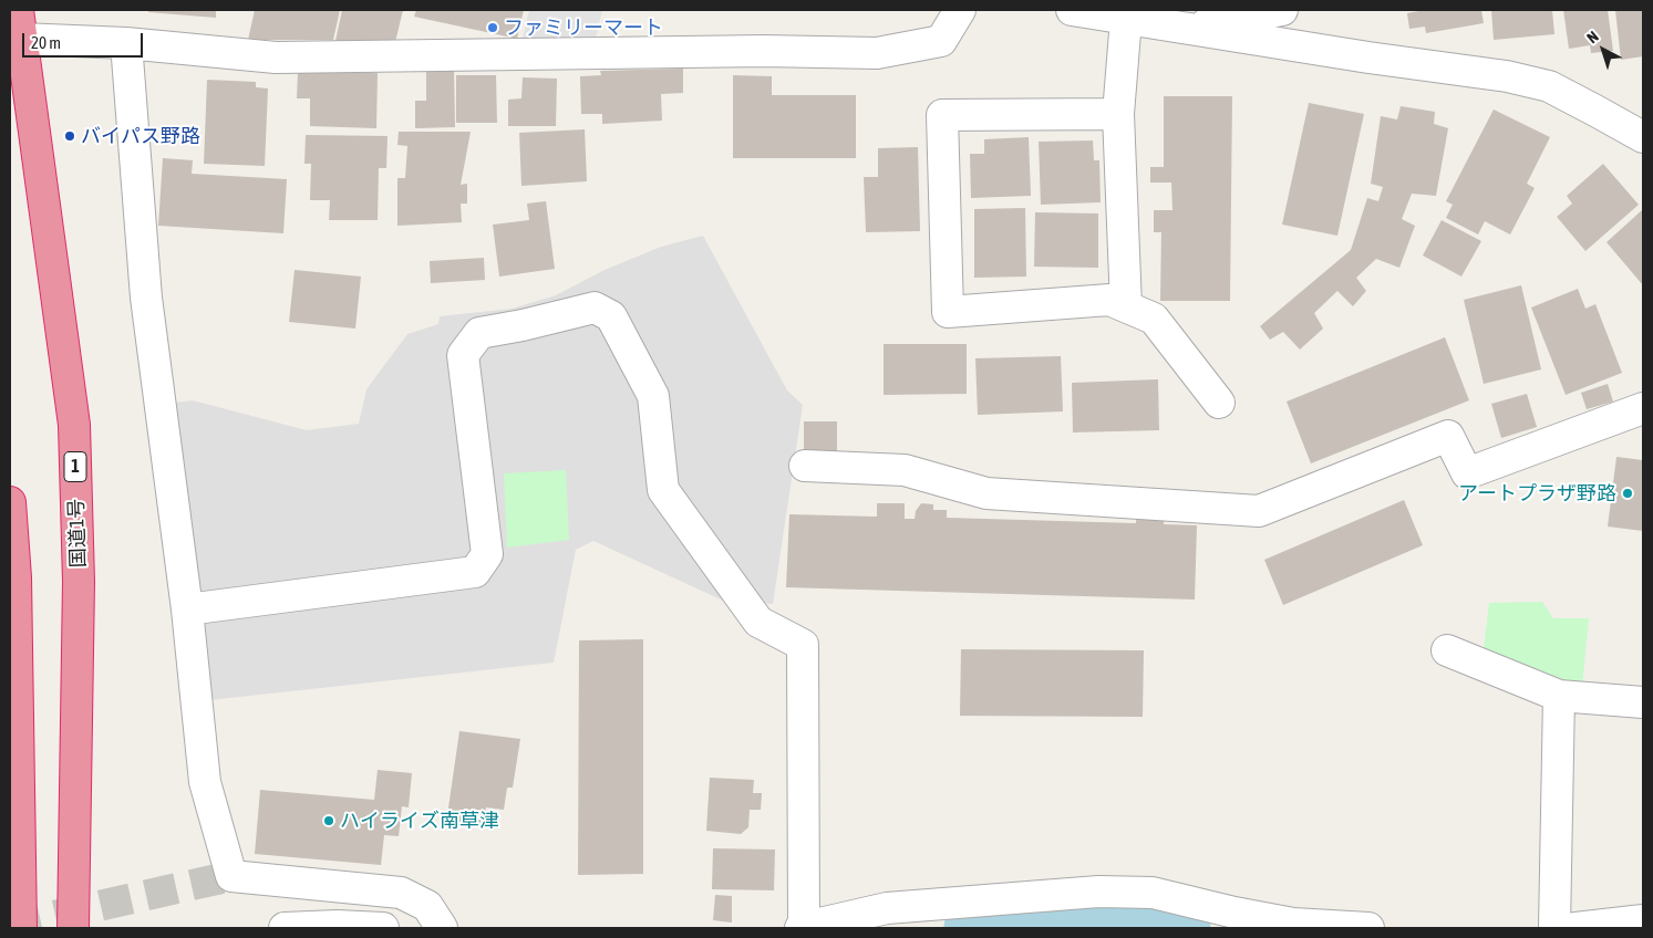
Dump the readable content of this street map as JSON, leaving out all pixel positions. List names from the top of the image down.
{
  "streets": {
    "highway": ["1", "国道1号"]
  },
  "places": [
    "ファミリーマート",
    "バイパス野路",
    "アートプラザ野路",
    "ハイライズ南草津"
  ],
  "scale_bar": "20 m",
  "north": "top left"
}
